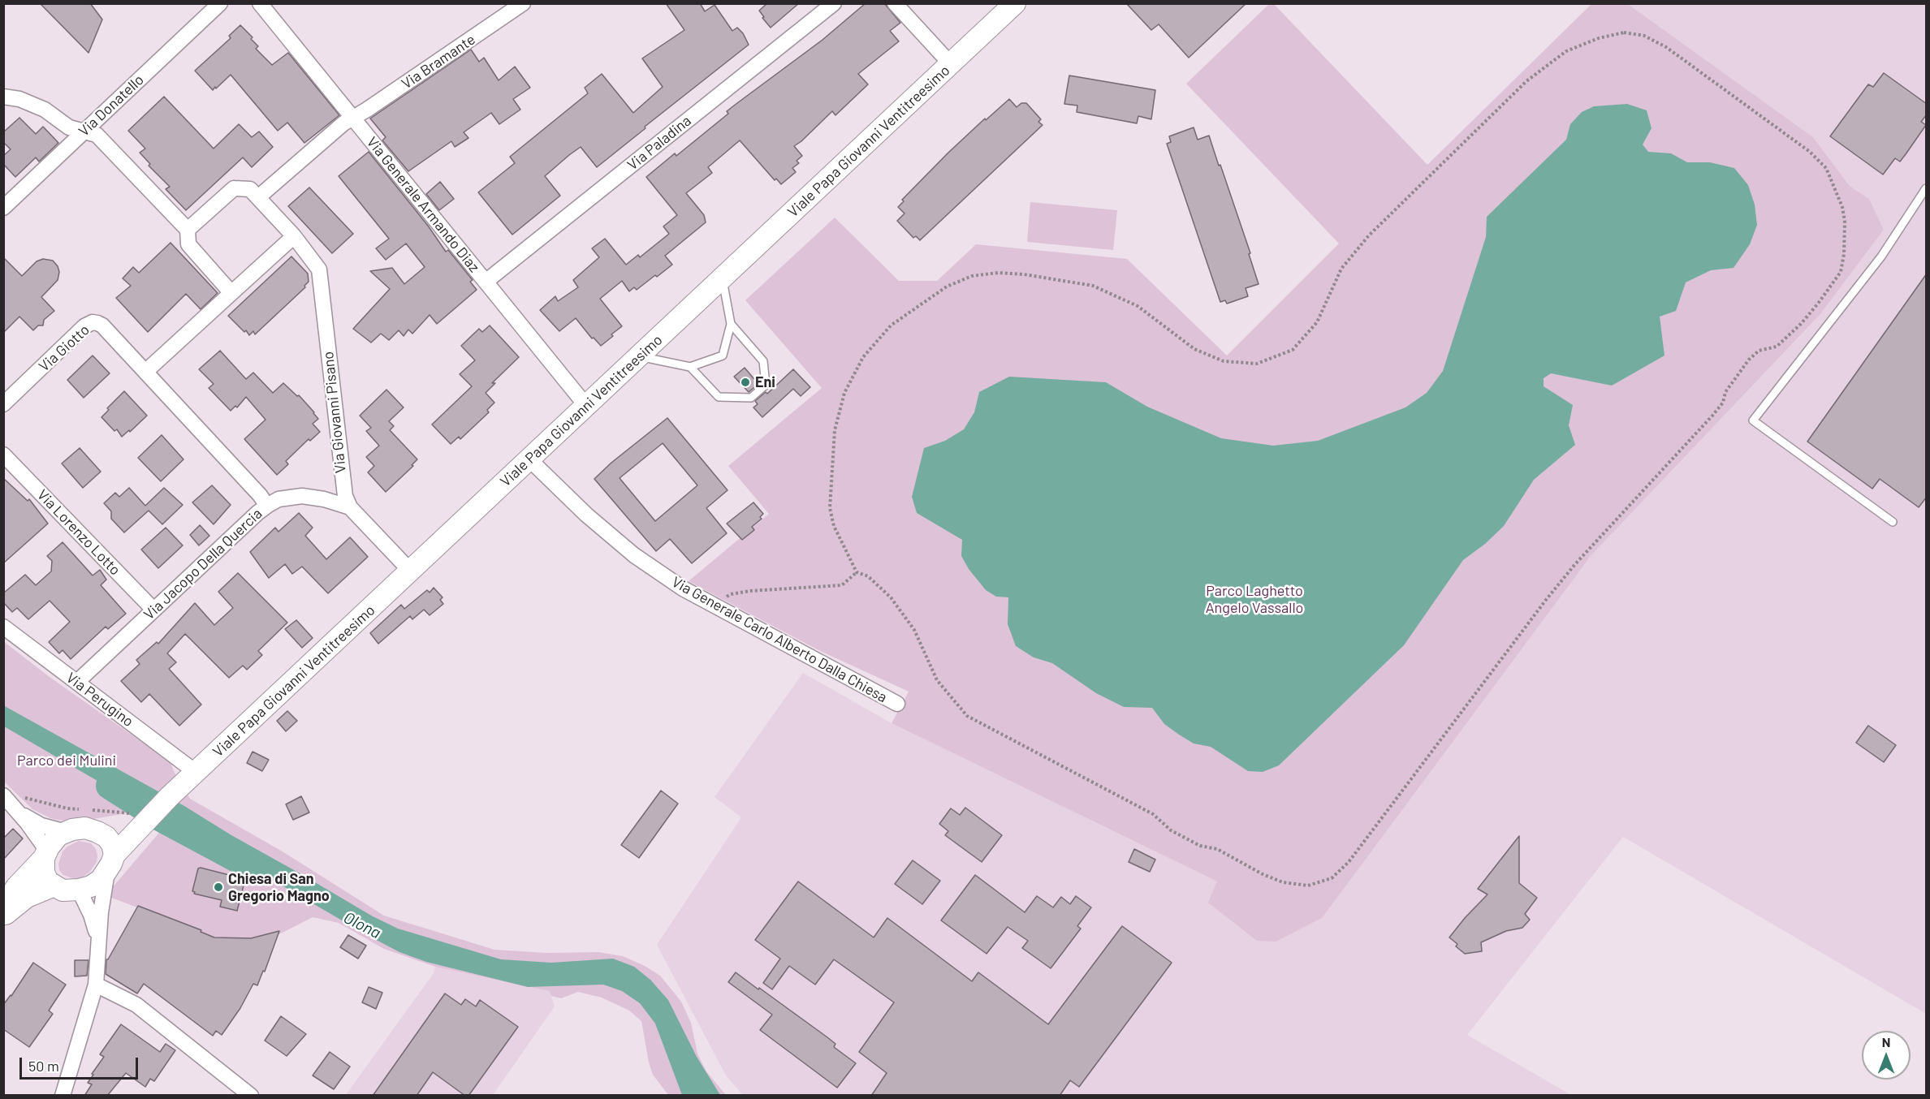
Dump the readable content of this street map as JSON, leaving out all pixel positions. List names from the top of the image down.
{
  "streets": {
    "street": [
      "Via Bramante",
      "Via Donatello",
      "Viale Papa Giovanni Ventitreesimo",
      "Via Paladina",
      "Via Generale Armando Diaz",
      "Via Giotto",
      "Via Giovanni Pisano",
      "Via Lorenzo Lotto",
      "Via Jacopo Della Quercia",
      "Via Generale Carlo Alberto Dalla Chiesa",
      "Via Perugino"
    ]
  },
  "crossings": [
    ["Via Bramante", "Via Generale Armando Diaz"],
    ["Via Bramante", "Via Giovanni Pisano"],
    ["Viale Papa Giovanni Ventitreesimo", "Via Generale Armando Diaz"],
    ["Viale Papa Giovanni Ventitreesimo", "Via Giovanni Pisano"],
    ["Viale Papa Giovanni Ventitreesimo", "Via Generale Carlo Alberto Dalla Chiesa"],
    ["Viale Papa Giovanni Ventitreesimo", "Via Perugino"],
    ["Via Paladina", "Via Generale Armando Diaz"],
    ["Via Giotto", "Via Jacopo Della Quercia"],
    ["Via Giovanni Pisano", "Via Jacopo Della Quercia"],
    ["Via Lorenzo Lotto", "Via Jacopo Della Quercia"],
    ["Via Jacopo Della Quercia", "Via Perugino"]
  ],
  "water": ["Olona"],
  "parks": ["Parco Laghetto Angelo Vassallo", "Parco dei Mulini"],
  "places": ["Eni", "Chiesa di San Gregorio Magno"],
  "scale_bar": "50 m",
  "north": "top"
}
